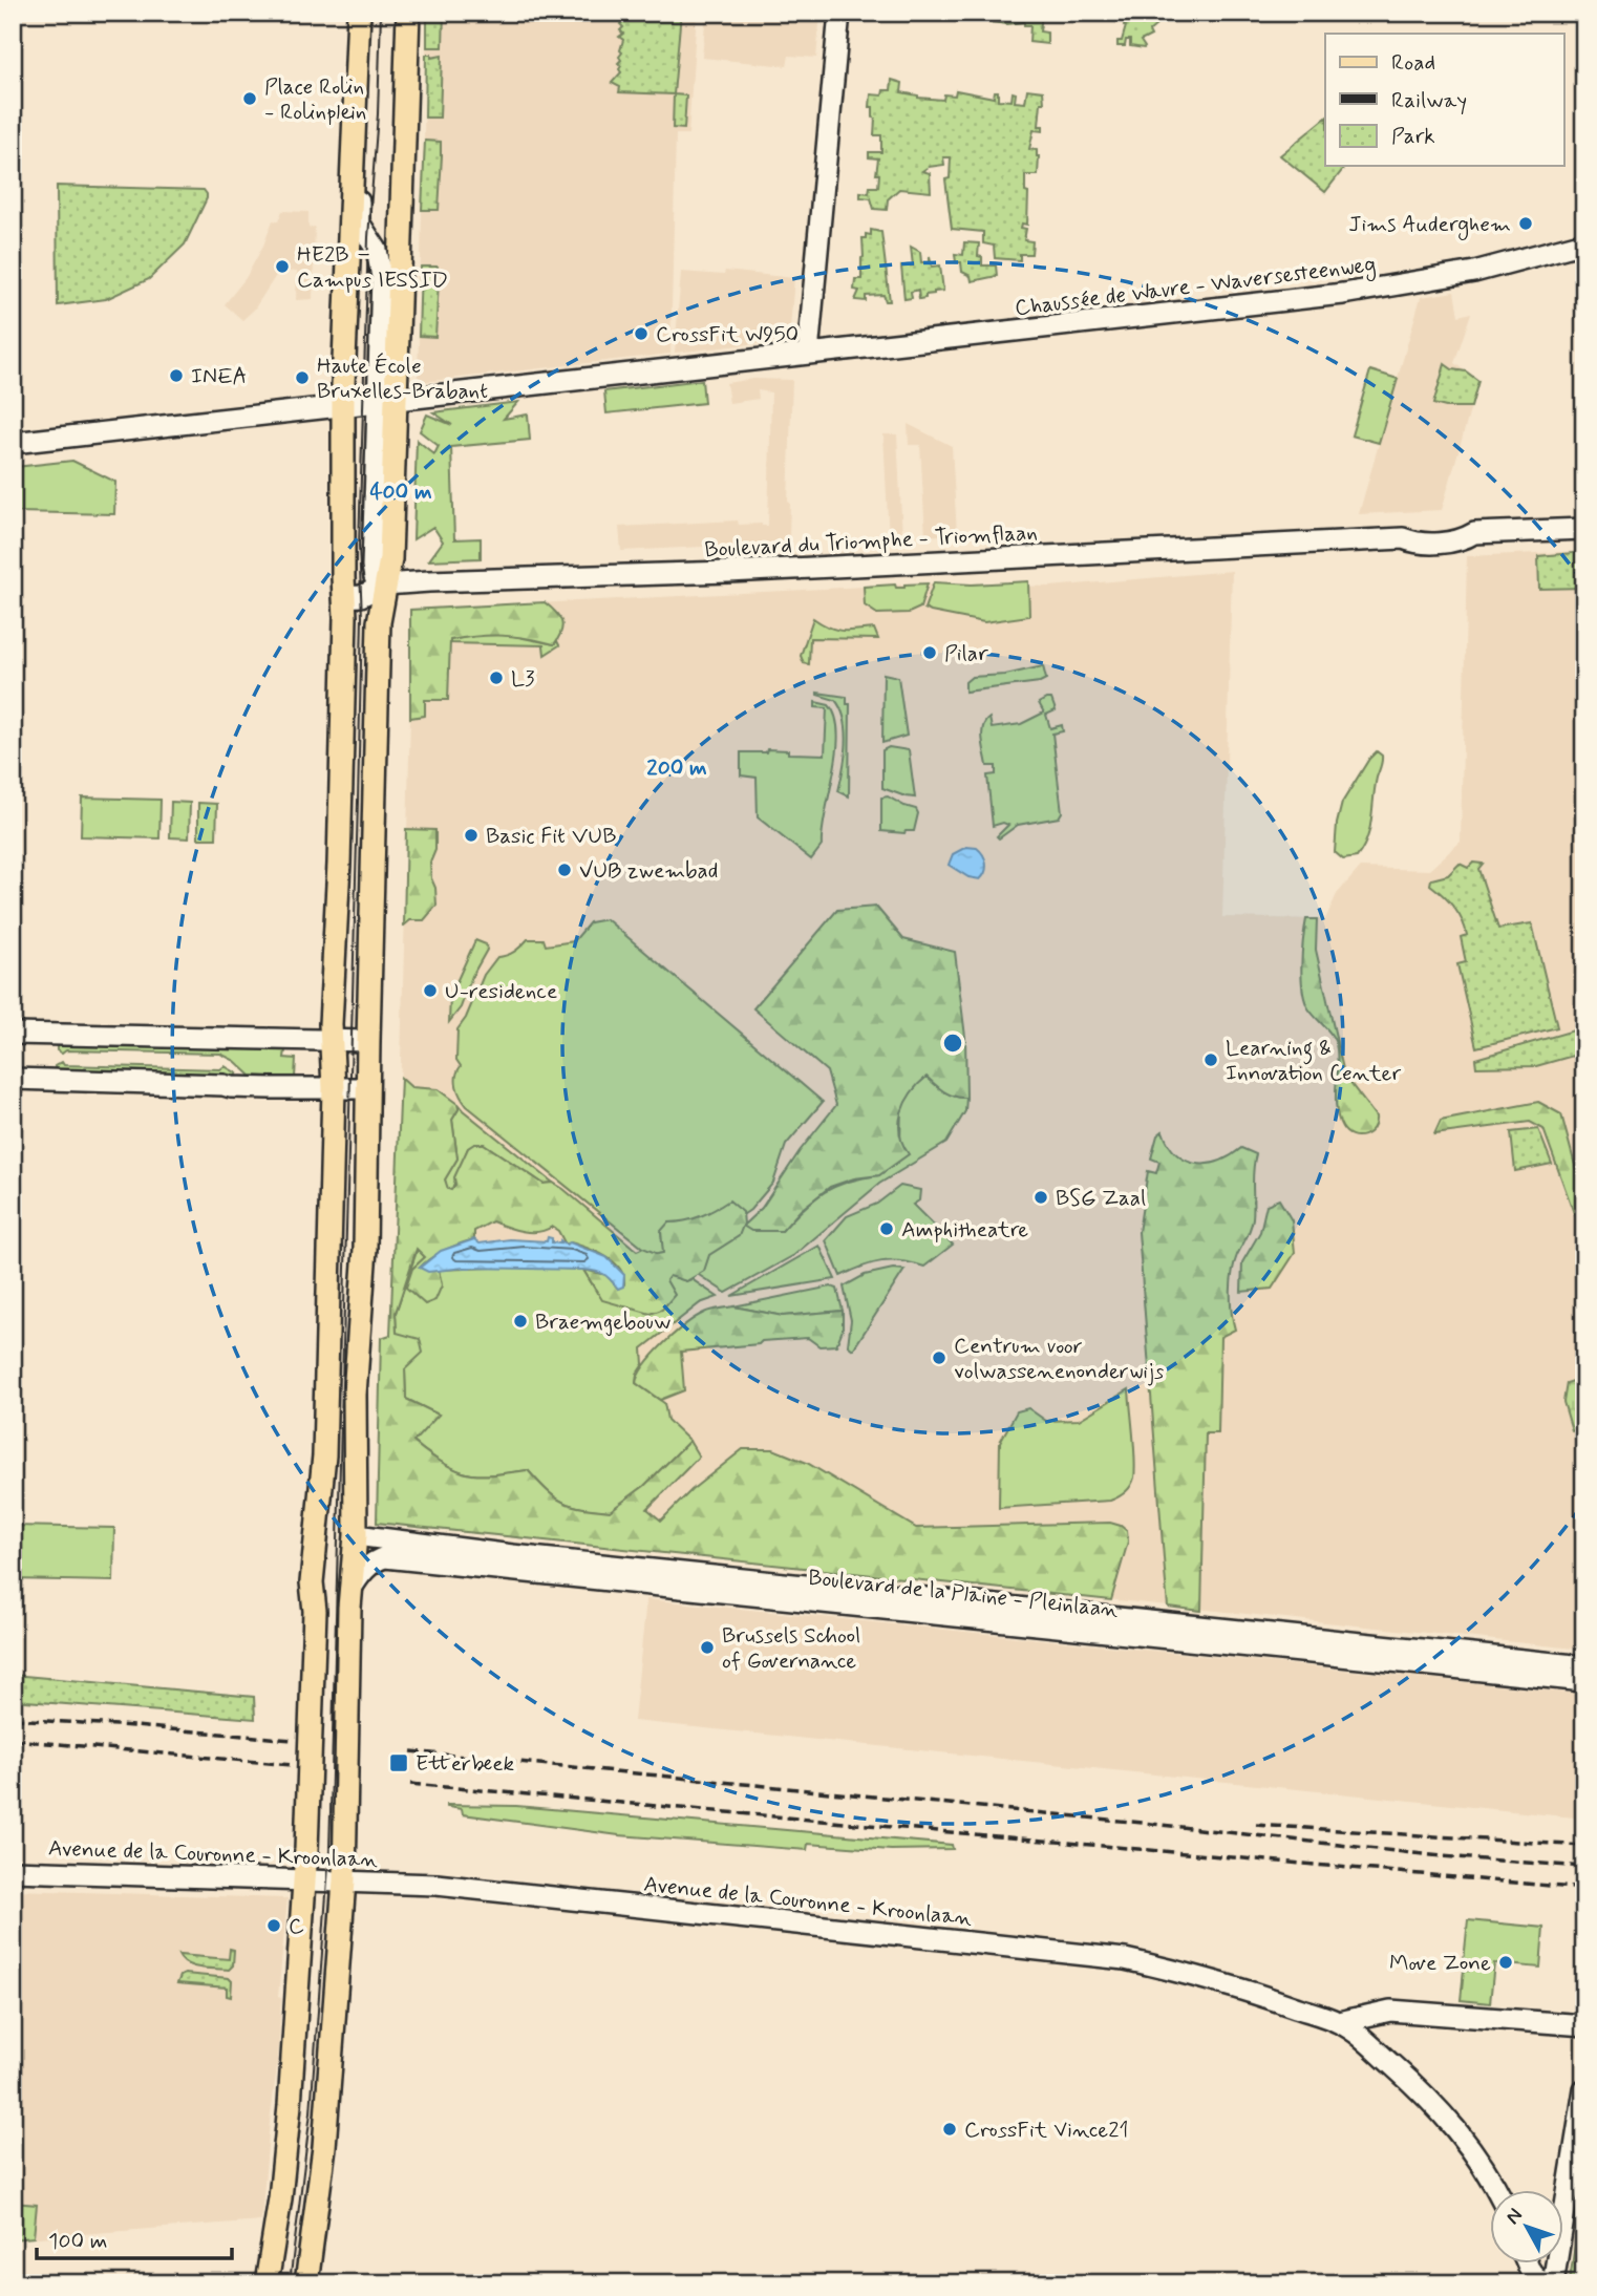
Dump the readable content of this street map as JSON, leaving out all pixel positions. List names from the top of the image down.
{
  "streets": {
    "main road": [
      "Chaussée de Wavre - Waversesteenweg",
      "Boulevard du Triomphe - Triomflaan",
      "Boulevard de la Plaine - Pleinlaan",
      "Avenue de la Couronne - Kroonlaan"
    ]
  },
  "places": {
    "other": [
      "Place Rolin - Rolinplein",
      "Jims Auderghem",
      "HE2B – Campus IESSID",
      "CrossFit W950",
      "INEA",
      "Haute École Bruxelles-Brabant",
      "Pilar",
      "L3",
      "Basic Fit VUB",
      "VUB zwembad",
      "U-residence",
      "Learning & Innovation Center",
      "BSG Zaal",
      "Amphitheatre",
      "Braemgebouw",
      "Centrum voor volwassenenonderwijs",
      "Brussels School of Governance",
      "C",
      "Move Zone",
      "CrossFit Vince21"
    ],
    "transit": ["Etterbeek"]
  },
  "legend": ["Road", "Railway", "Park"],
  "scale_bar": "100 m",
  "north": "top left",
  "rings": ["400 m", "200 m"]
}
